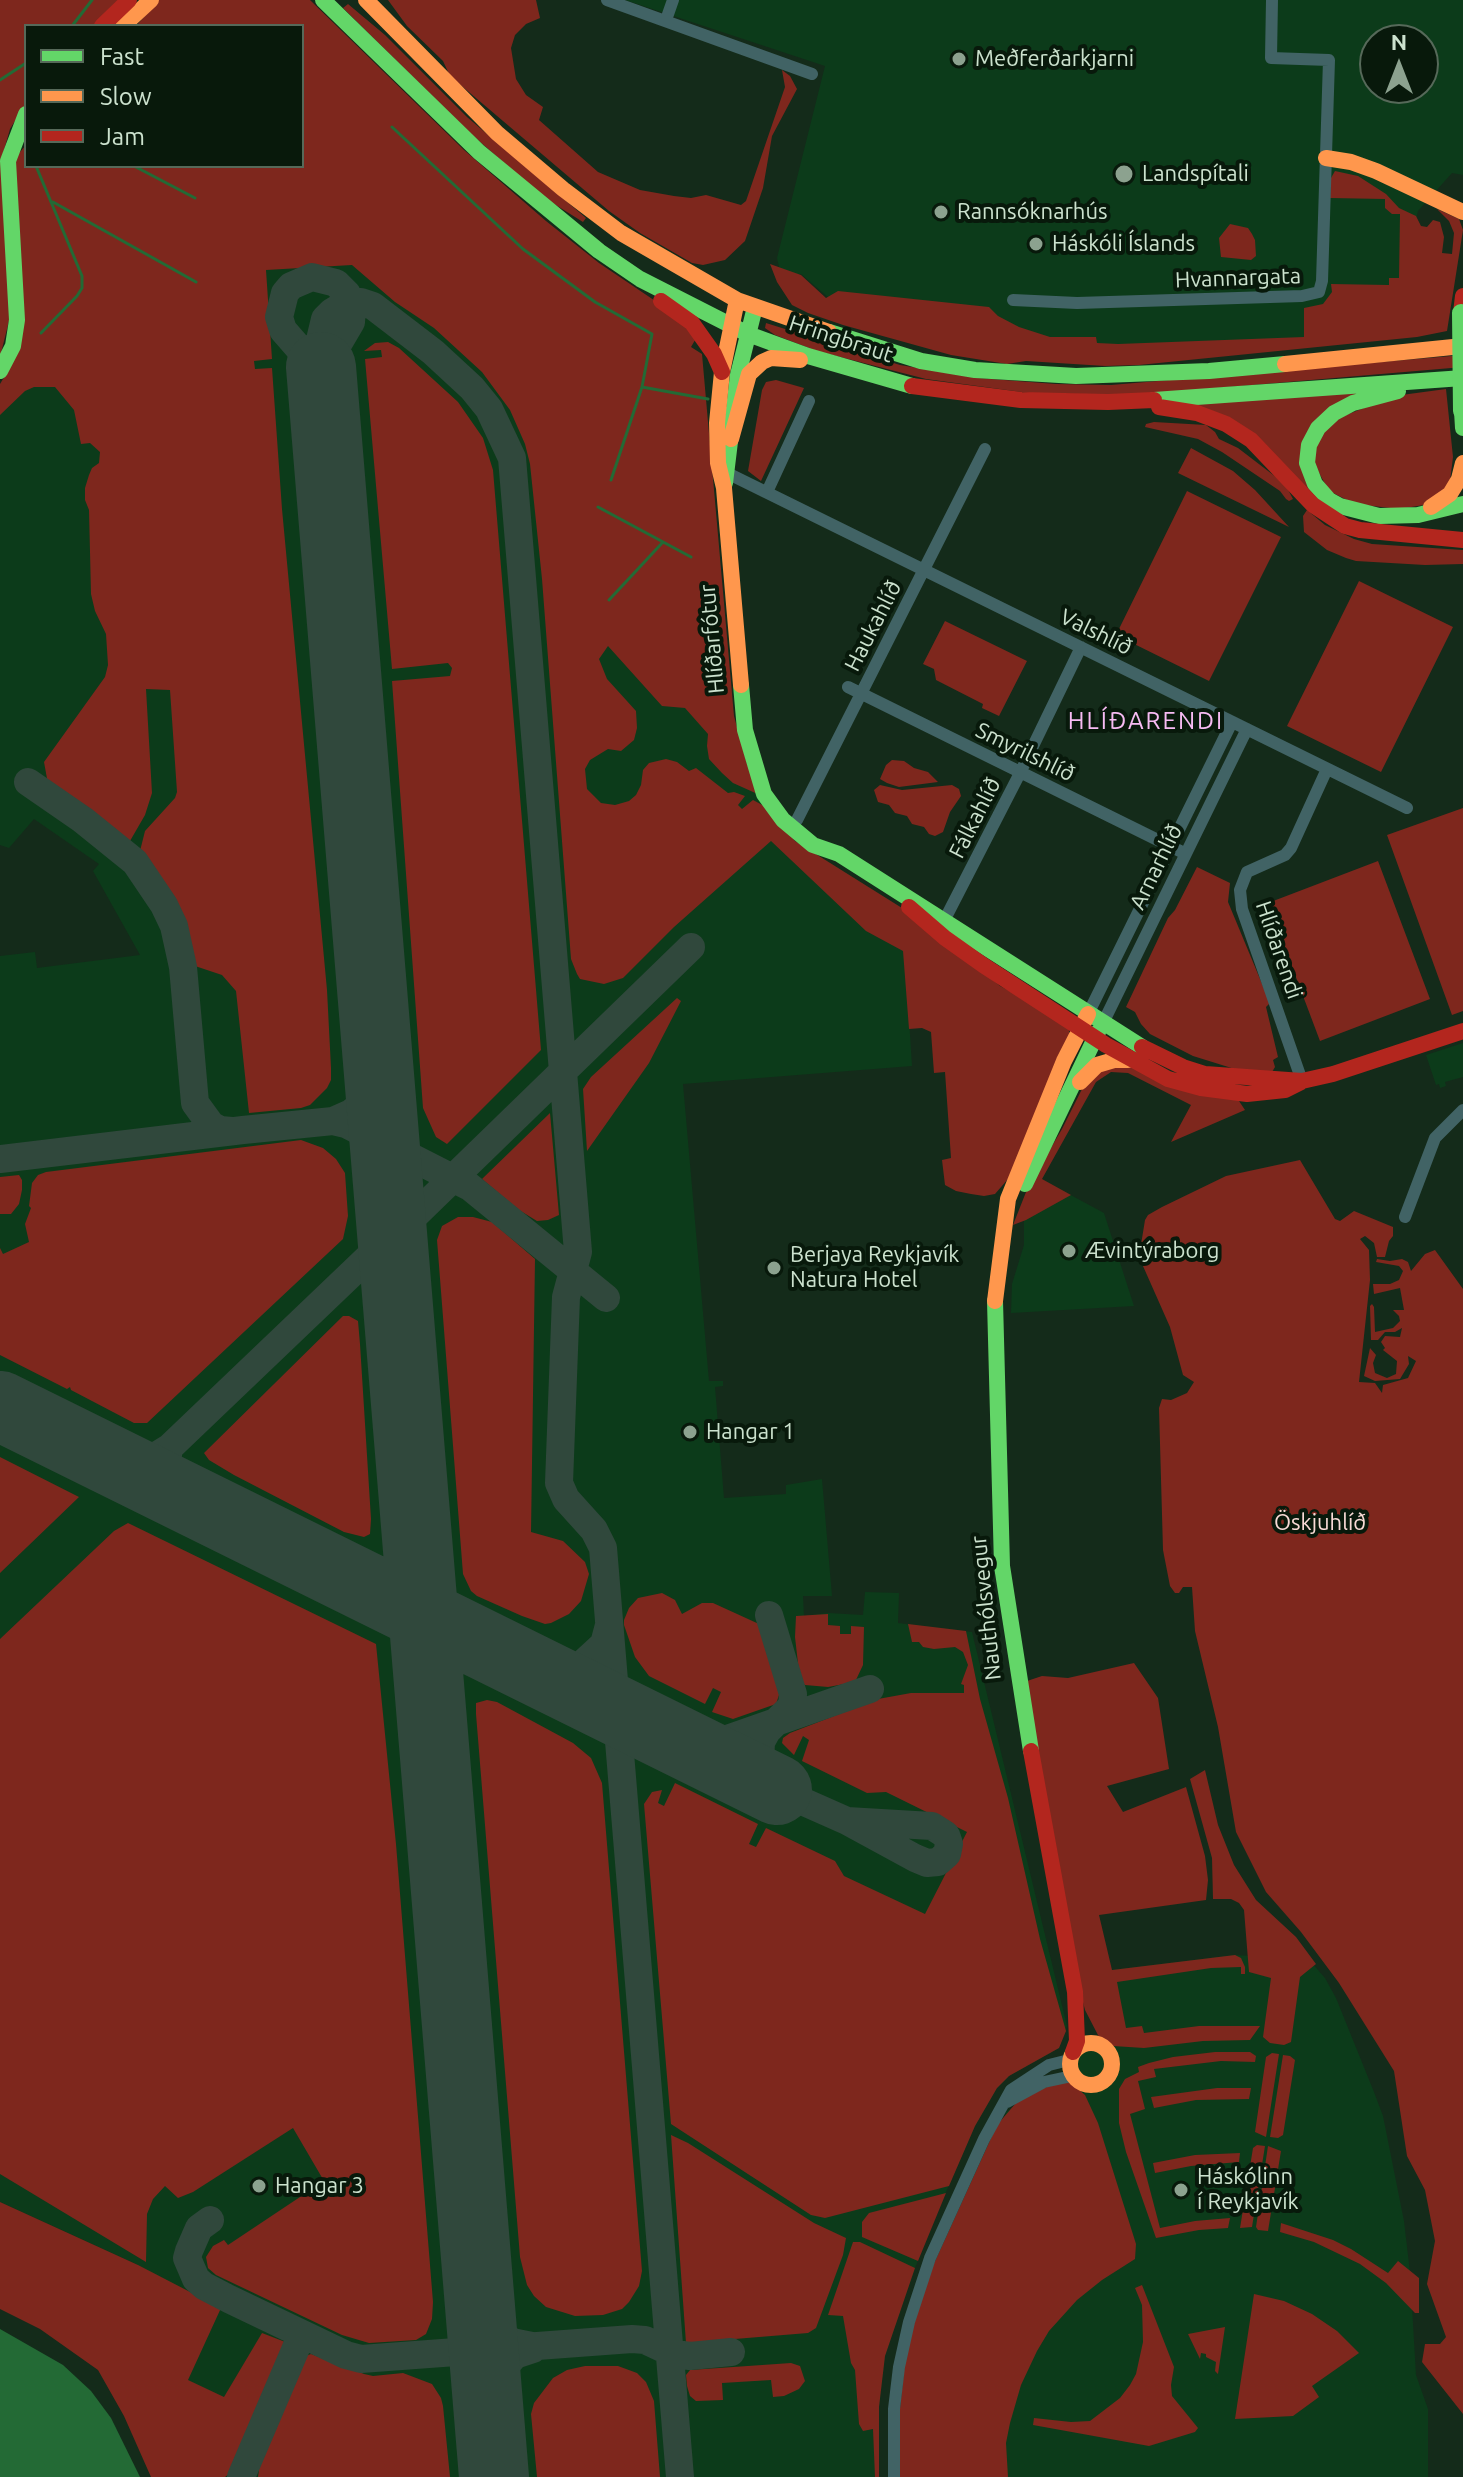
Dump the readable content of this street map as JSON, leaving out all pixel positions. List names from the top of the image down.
{
  "streets": {
    "main road": ["Hringbraut", "Hlíðarfótur", "Nauthólsvegur"],
    "street": [
      "Hvannargata",
      "Haukahlíð",
      "Valshlíð",
      "Smyrilshlíð",
      "Fálkahlíð",
      "Arnarhlíð",
      "Hlíðarendi"
    ]
  },
  "crossings": [
    ["Hringbraut", "Hlíðarfótur"],
    ["Haukahlíð", "Valshlíð"],
    ["Haukahlíð", "Hlíðarfótur"],
    ["Haukahlíð", "Smyrilshlíð"],
    ["Valshlíð", "Hlíðarfótur"],
    ["Valshlíð", "Fálkahlíð"],
    ["Valshlíð", "Arnarhlíð"],
    ["Valshlíð", "Hlíðarendi"],
    ["Hlíðarfótur", "Fálkahlíð"],
    ["Hlíðarfótur", "Arnarhlíð"],
    ["Hlíðarfótur", "Nauthólsvegur"],
    ["Smyrilshlíð", "Fálkahlíð"],
    ["Smyrilshlíð", "Arnarhlíð"],
    ["Arnarhlíð", "Nauthólsvegur"]
  ],
  "districts": ["HLÍÐARENDI"],
  "parks": ["Öskjuhlíð"],
  "places": [
    "Meðferðarkjarni",
    "Landspítali",
    "Rannsóknarhús",
    "Háskóli Íslands",
    "Ævintýraborg",
    "Berjaya Reykjavík Natura Hotel",
    "Hangar 1",
    "Hangar 3",
    "Háskólinn í Reykjavík"
  ],
  "legend": ["Fast", "Slow", "Jam"],
  "north": "top"
}
